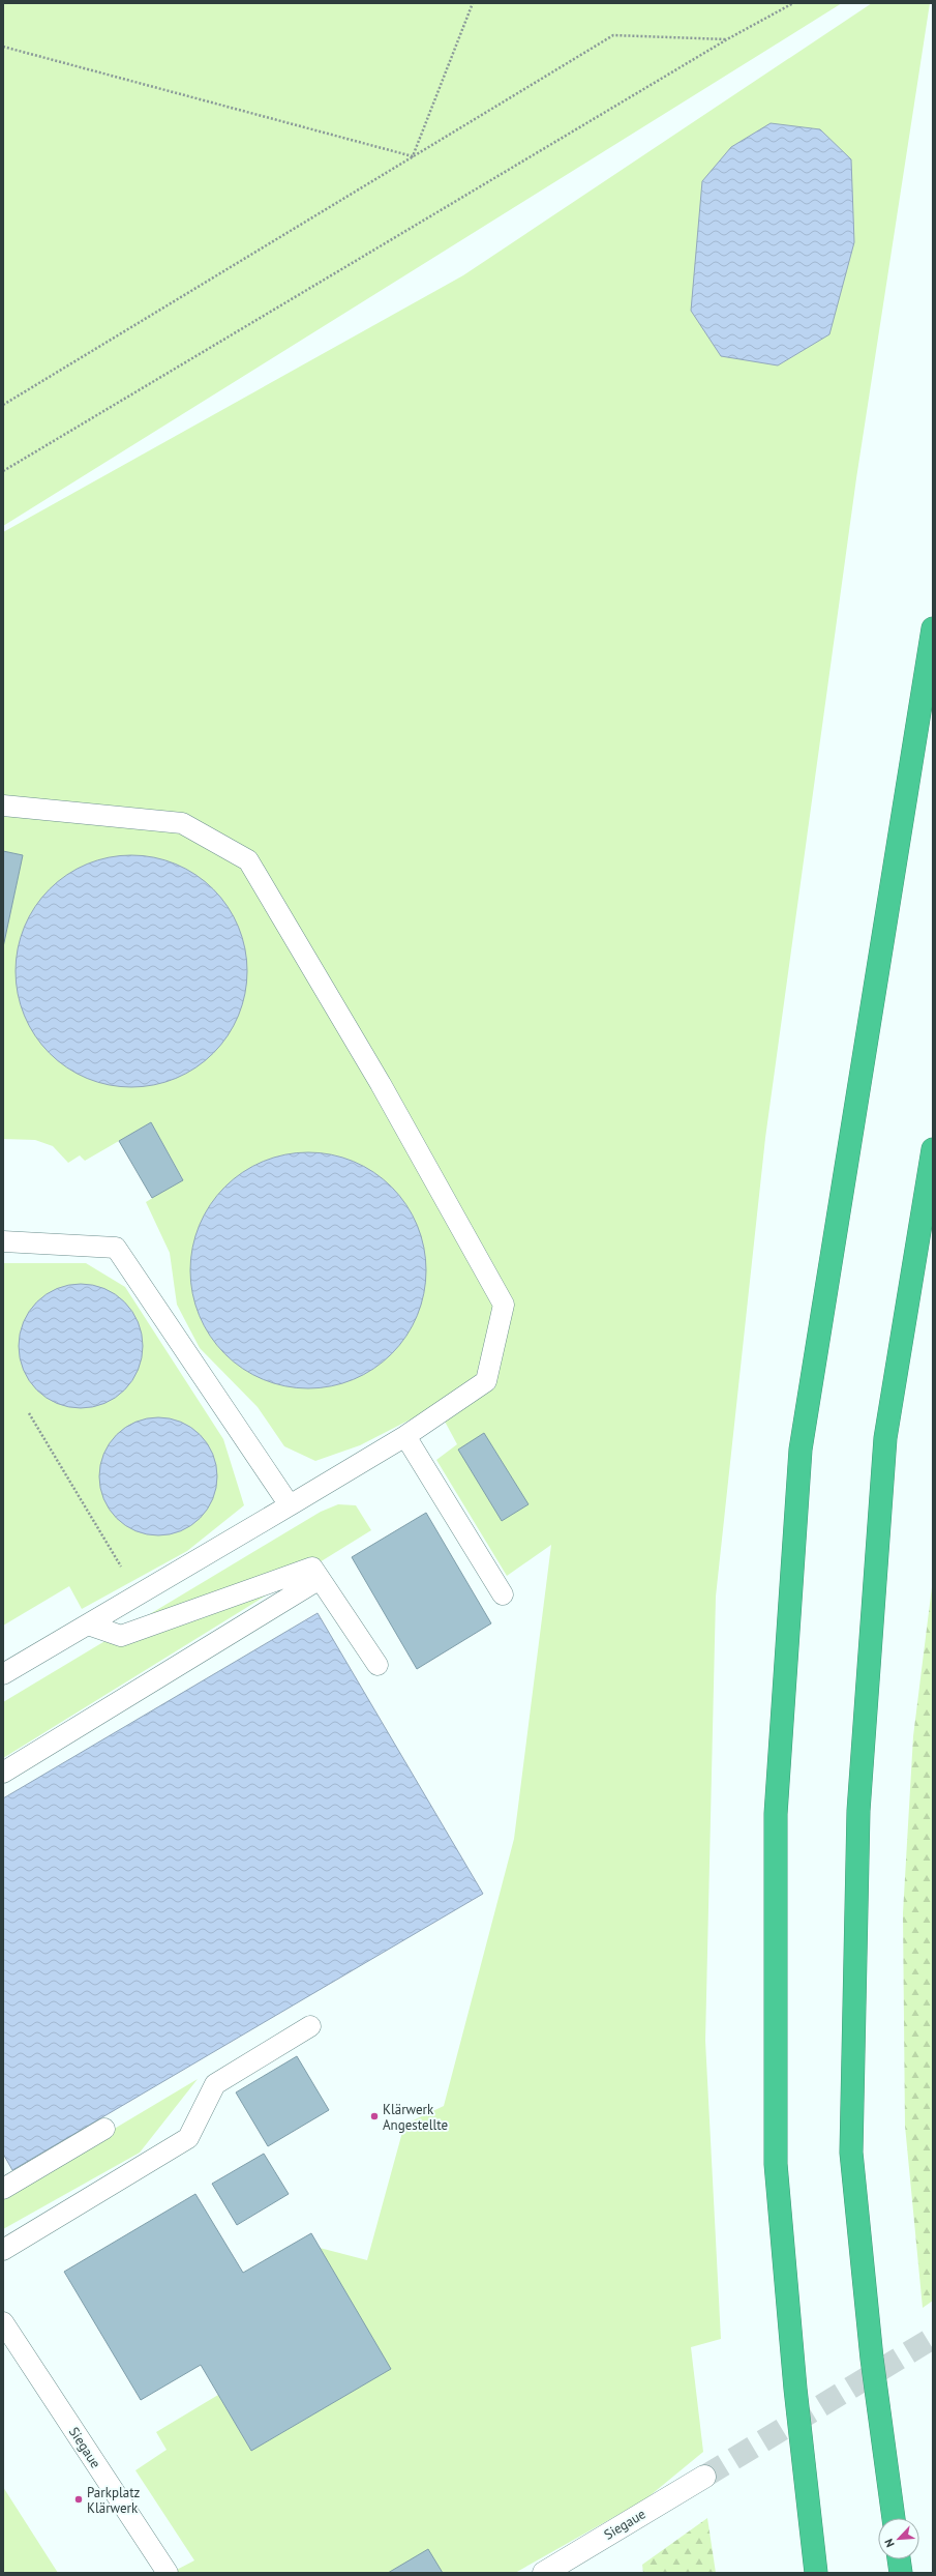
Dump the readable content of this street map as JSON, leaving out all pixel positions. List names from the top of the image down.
{
  "streets": {
    "street": ["Siegaue"]
  },
  "places": ["Klärwerk Angestellte", "Parkplatz Klärwerk"],
  "north": "bottom left"
}
